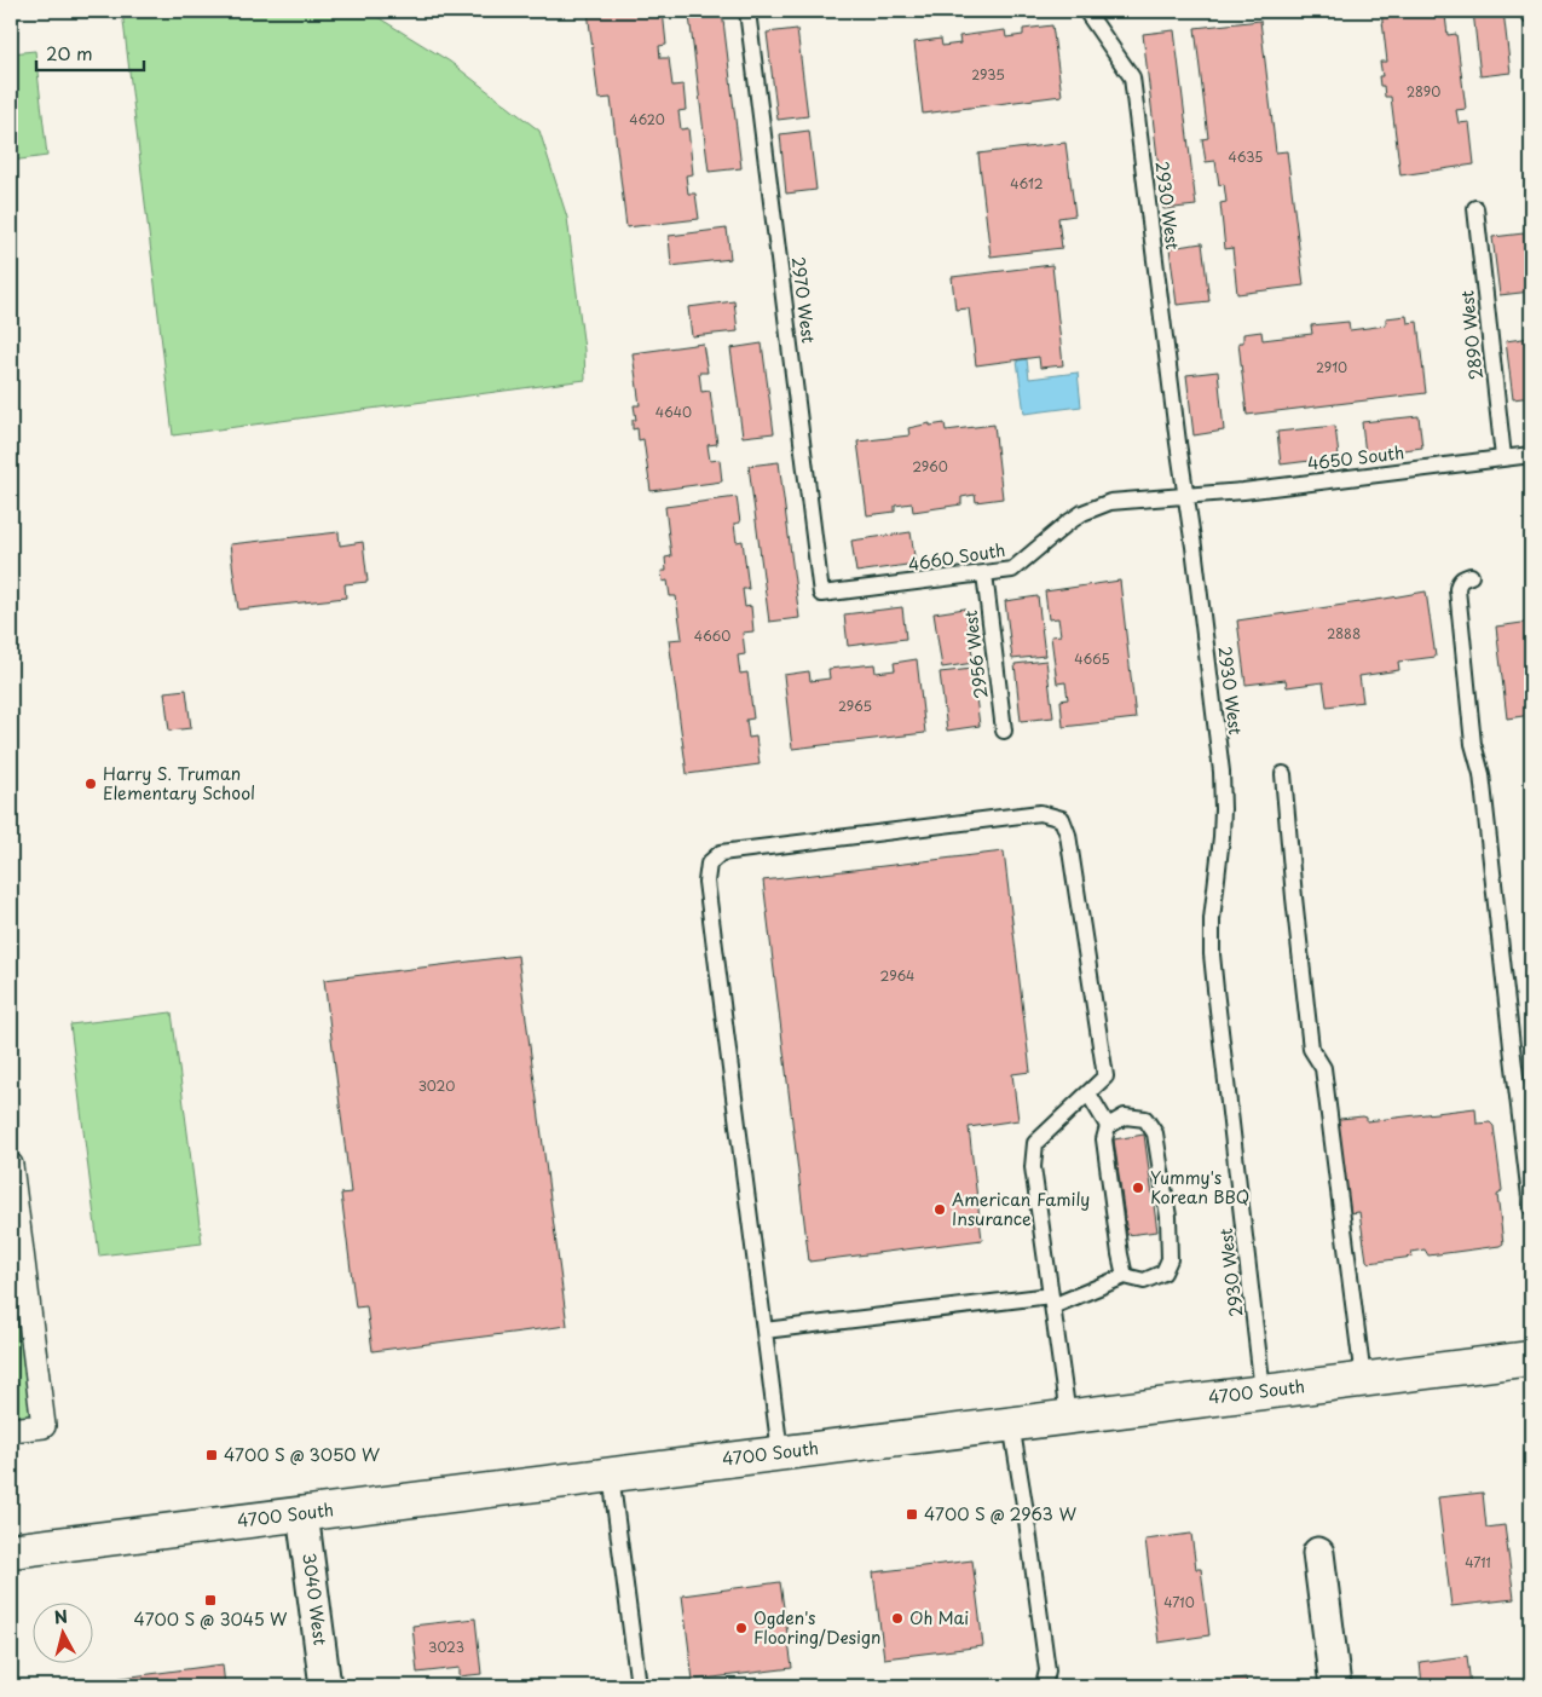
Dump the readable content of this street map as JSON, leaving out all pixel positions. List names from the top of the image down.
{
  "streets": {
    "main road": ["4700 South"],
    "street": ["3040 West"],
    "lane": [
      "2930 West",
      "2970 West",
      "2890 West",
      "4650 South",
      "4660 South",
      "2956 West"
    ]
  },
  "crossings": [
    ["2930 West", "4650 South"],
    ["2930 West", "4660 South"],
    ["2930 West", "4700 South"],
    ["2970 West", "4660 South"],
    ["2890 West", "4650 South"],
    ["4650 South", "4660 South"],
    ["4660 South", "2956 West"],
    ["4700 South", "3040 West"]
  ],
  "places": {
    "other": [
      "Harry S. Truman Elementary School",
      "Yummy's Korean BBQ",
      "American Family Insurance",
      "Oh Mai",
      "Ogden's Flooring/Design"
    ],
    "transit": ["4700 S @ 3050 W", "4700 S @ 2963 W", "4700 S @ 3045 W"]
  },
  "house_numbers": [
    "2935",
    "2890",
    "4620",
    "4635",
    "4612",
    "2910",
    "4640",
    "2960",
    "2888",
    "4660",
    "4665",
    "2965",
    "2964",
    "3020",
    "4711",
    "4710",
    "3023"
  ],
  "scale_bar": "20 m",
  "north": "top"
}
